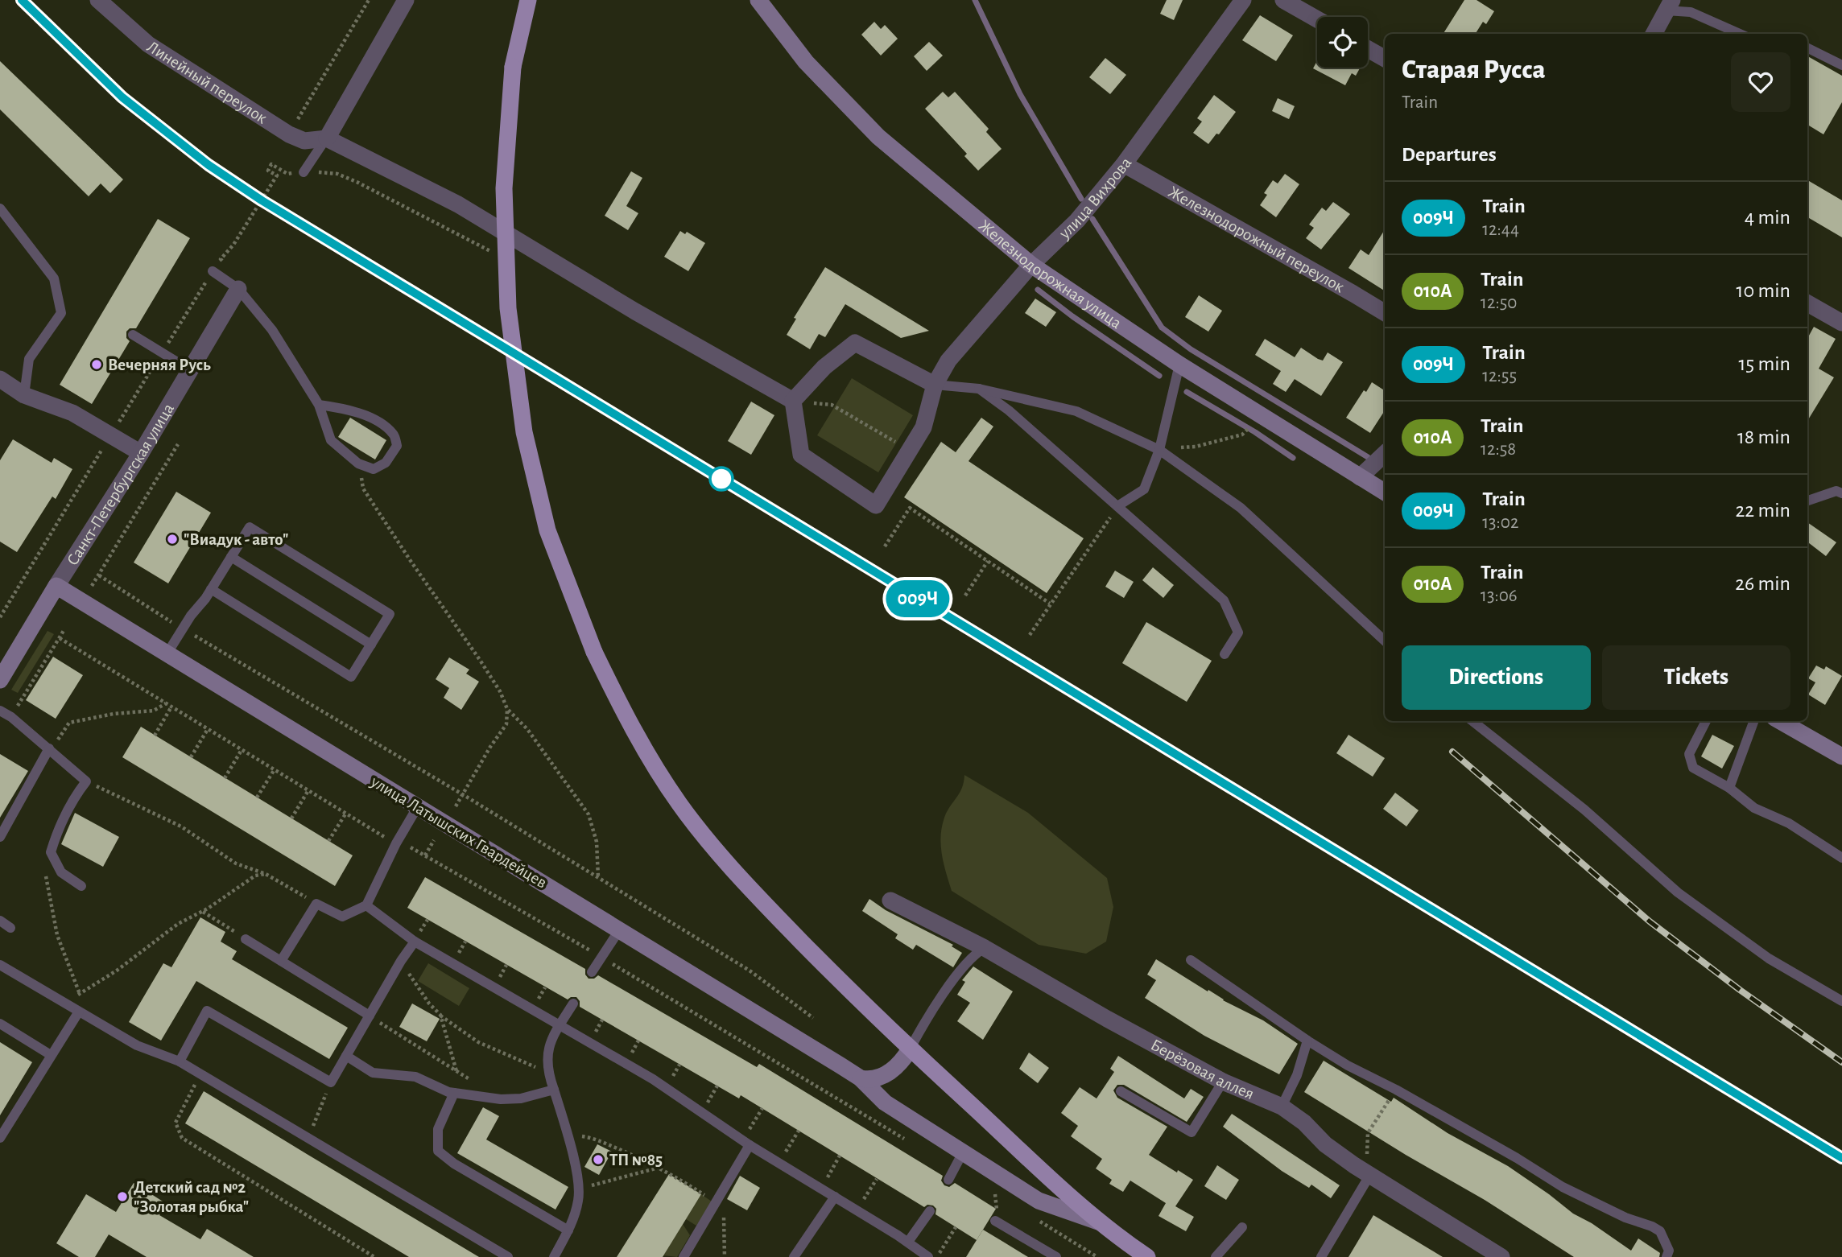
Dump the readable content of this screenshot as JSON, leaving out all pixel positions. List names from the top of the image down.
{
  "streets": {
    "main road": ["Железнодорожная улица", "Санкт-Петербургская улица", "улица Латышских Гвардейцев"],
    "street": [
      "Линейный переулок",
      "улица Вихрова",
      "Железнодорожный переулок",
      "Берёзовая аллея"
    ]
  },
  "crossings": [
    ["улица Вихрова", "Железнодорожный переулок"],
    ["улица Вихрова", "Железнодорожная улица"],
    ["Санкт-Петербургская улица", "улица Латышских Гвардейцев"]
  ],
  "places": [
    "Вечерняя Русь",
    "\"Виадук - авто\"",
    "ТП №85",
    "Детский сад №2 \"Золотая рыбка\""
  ],
  "page": {
    "on_map": "009Ч",
    "heading": [
      ["Старая Русса", "Train"],
      "Departures"
    ],
    "list": [
      {
        "mark": "009Ч",
        "name": "Train",
        "note": "12:44",
        "value": "4 min"
      },
      {
        "mark": "010А",
        "name": "Train",
        "note": "12:50",
        "value": "10 min"
      },
      {
        "mark": "009Ч",
        "name": "Train",
        "note": "12:55",
        "value": "15 min"
      },
      {
        "mark": "010А",
        "name": "Train",
        "note": "12:58",
        "value": "18 min"
      },
      {
        "mark": "009Ч",
        "name": "Train",
        "note": "13:02",
        "value": "22 min"
      },
      {
        "mark": "010А",
        "name": "Train",
        "note": "13:06",
        "value": "26 min"
      }
    ],
    "buttons": ["Directions", "Tickets"]
  }
}
